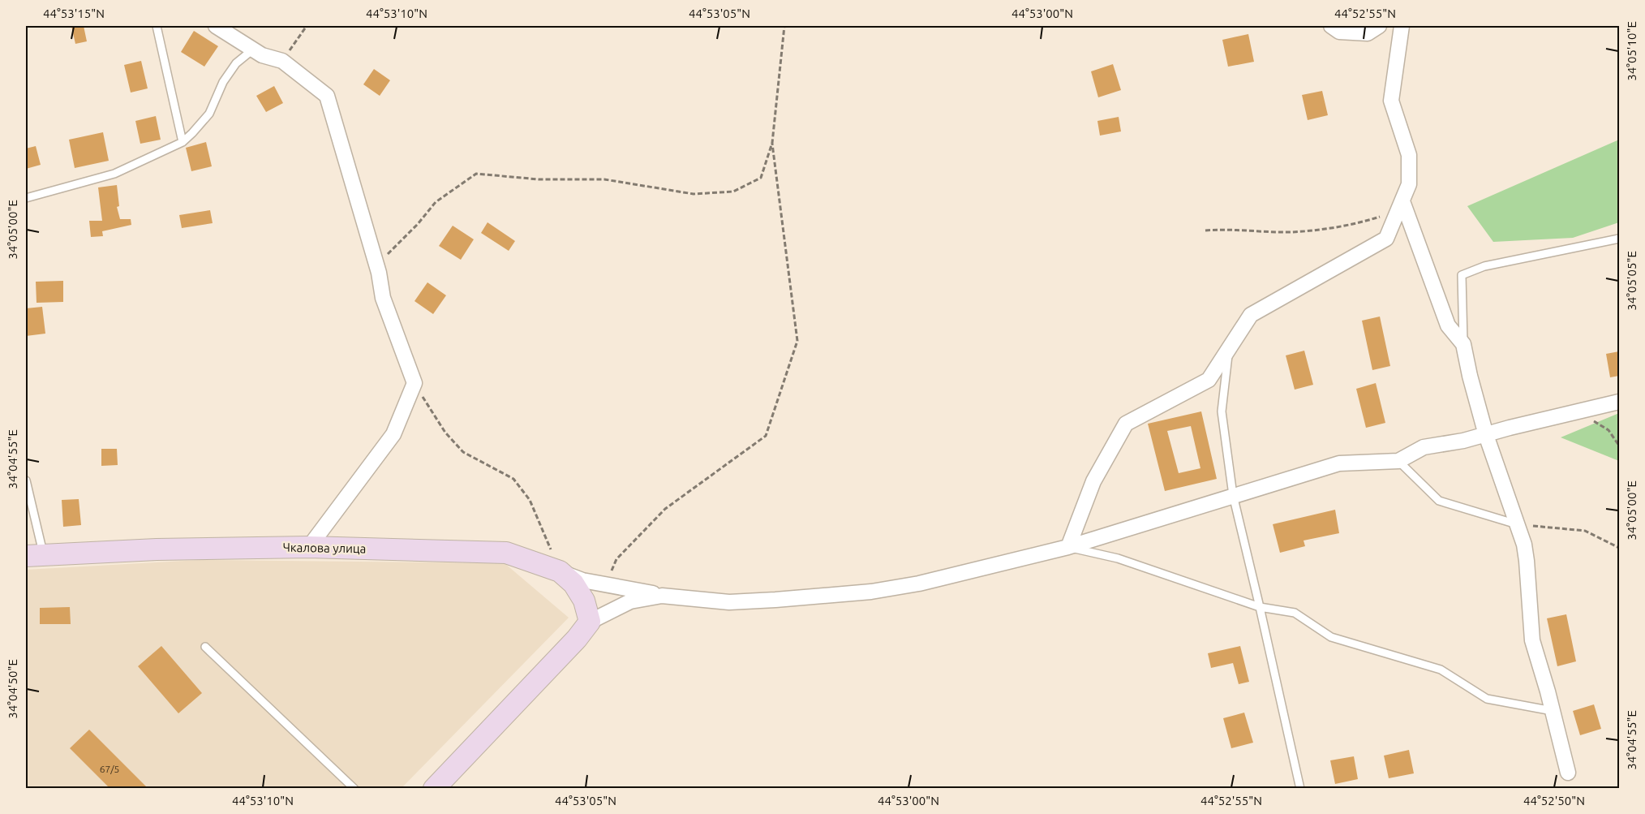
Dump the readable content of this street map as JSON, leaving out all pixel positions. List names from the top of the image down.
{
  "streets": {
    "street": ["Чкалова улица"]
  },
  "house_numbers": ["67/5"],
  "coordinates": [
    "44°53'15\"N",
    "44°53'10\"N",
    "44°53'05\"N",
    "44°53'00\"N",
    "44°52'55\"N",
    "34°05'10\"E",
    "34°05'00\"E",
    "34°05'05\"E",
    "34°04'55\"E",
    "34°04'50\"E",
    "44°52'50\"N"
  ]
}
